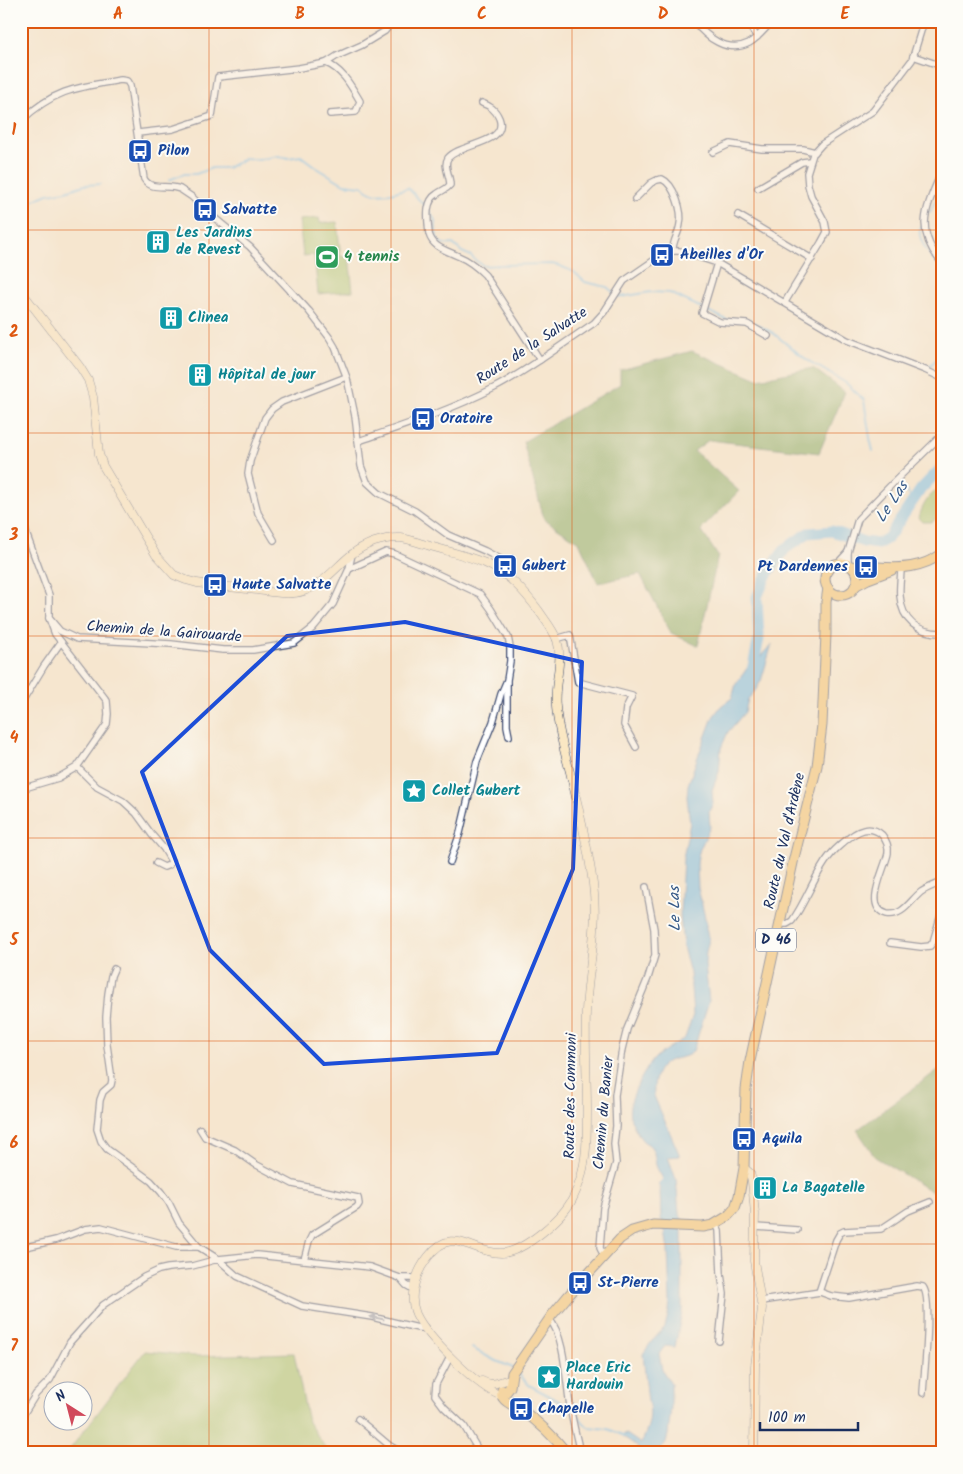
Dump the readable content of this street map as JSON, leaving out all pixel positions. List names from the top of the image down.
{
  "streets": {
    "main road": ["Route du Val d'Ardène", "D 46"],
    "street": [
      "Route de la Salvatte",
      "Chemin de la Gairouarde",
      "Route des Commoni",
      "Chemin du Banier"
    ]
  },
  "crossings": [
    ["Route du Val d'Ardène", "D 46"],
    ["Route du Val d'Ardène", "Chemin du Banier"],
    ["D 46", "Route des Commoni"],
    ["D 46", "Chemin du Banier"]
  ],
  "water": ["Le Las"],
  "places": {
    "bus stop": [
      "Pilon",
      "Salvatte",
      "Abeilles d'Or",
      "Oratoire",
      "Gubert",
      "Pt Dardennes",
      "Haute Salvatte",
      "Aquila",
      "St-Pierre",
      "Chapelle"
    ],
    "building": [
      "Les Jardins de Revest",
      "Clinea",
      "Hôpital de jour",
      "La Bagatelle"
    ],
    "sports": ["4 tennis"],
    "place": ["Collet Gubert", "Place Eric Hardouin"]
  },
  "scale_bar": "100 m",
  "north": "top left",
  "grid": {
    "columns": [
      "A",
      "B",
      "C",
      "D",
      "E"
    ],
    "rows": [
      "1",
      "2",
      "3",
      "4",
      "5",
      "6",
      "7"
    ]
  }
}
